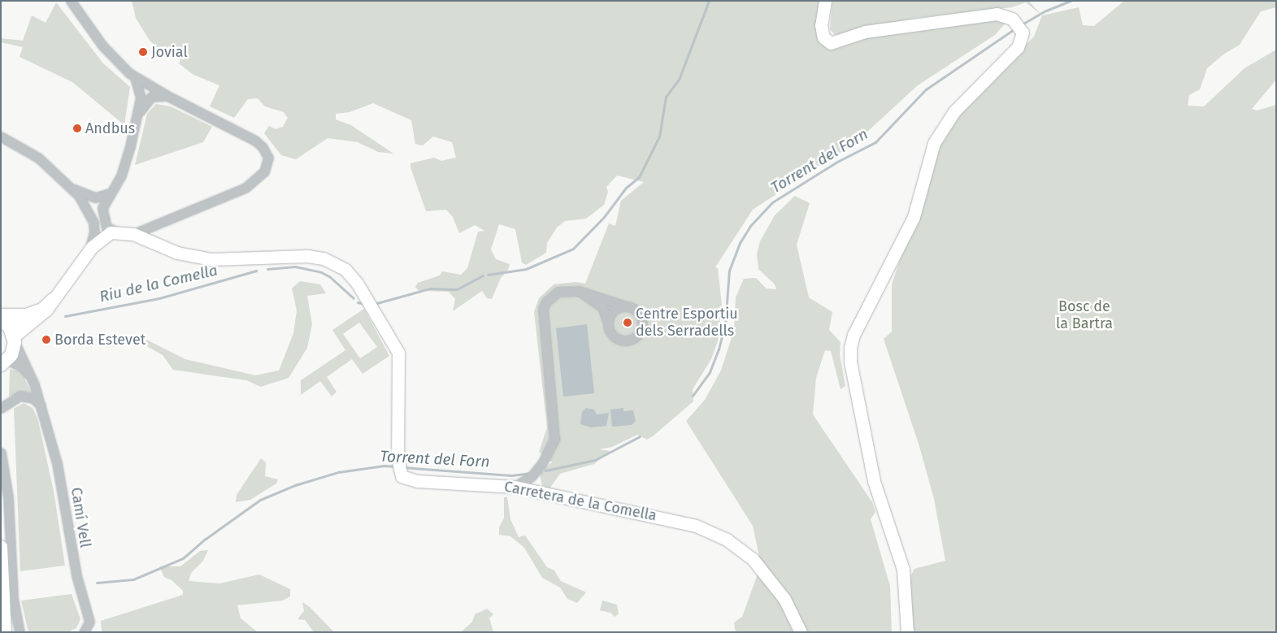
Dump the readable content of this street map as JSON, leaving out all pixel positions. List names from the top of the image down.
{
  "streets": {
    "main road": ["Carretera de la Comella"],
    "street": ["Camí Vell"]
  },
  "water": ["Torrent del Forn", "Riu de la Comella"],
  "parks": ["Bosc de la Bartra"],
  "places": [
    "Jovial",
    "Andbus",
    "Centre Esportiu dels Serradells",
    "Borda Estevet"
  ]
}
